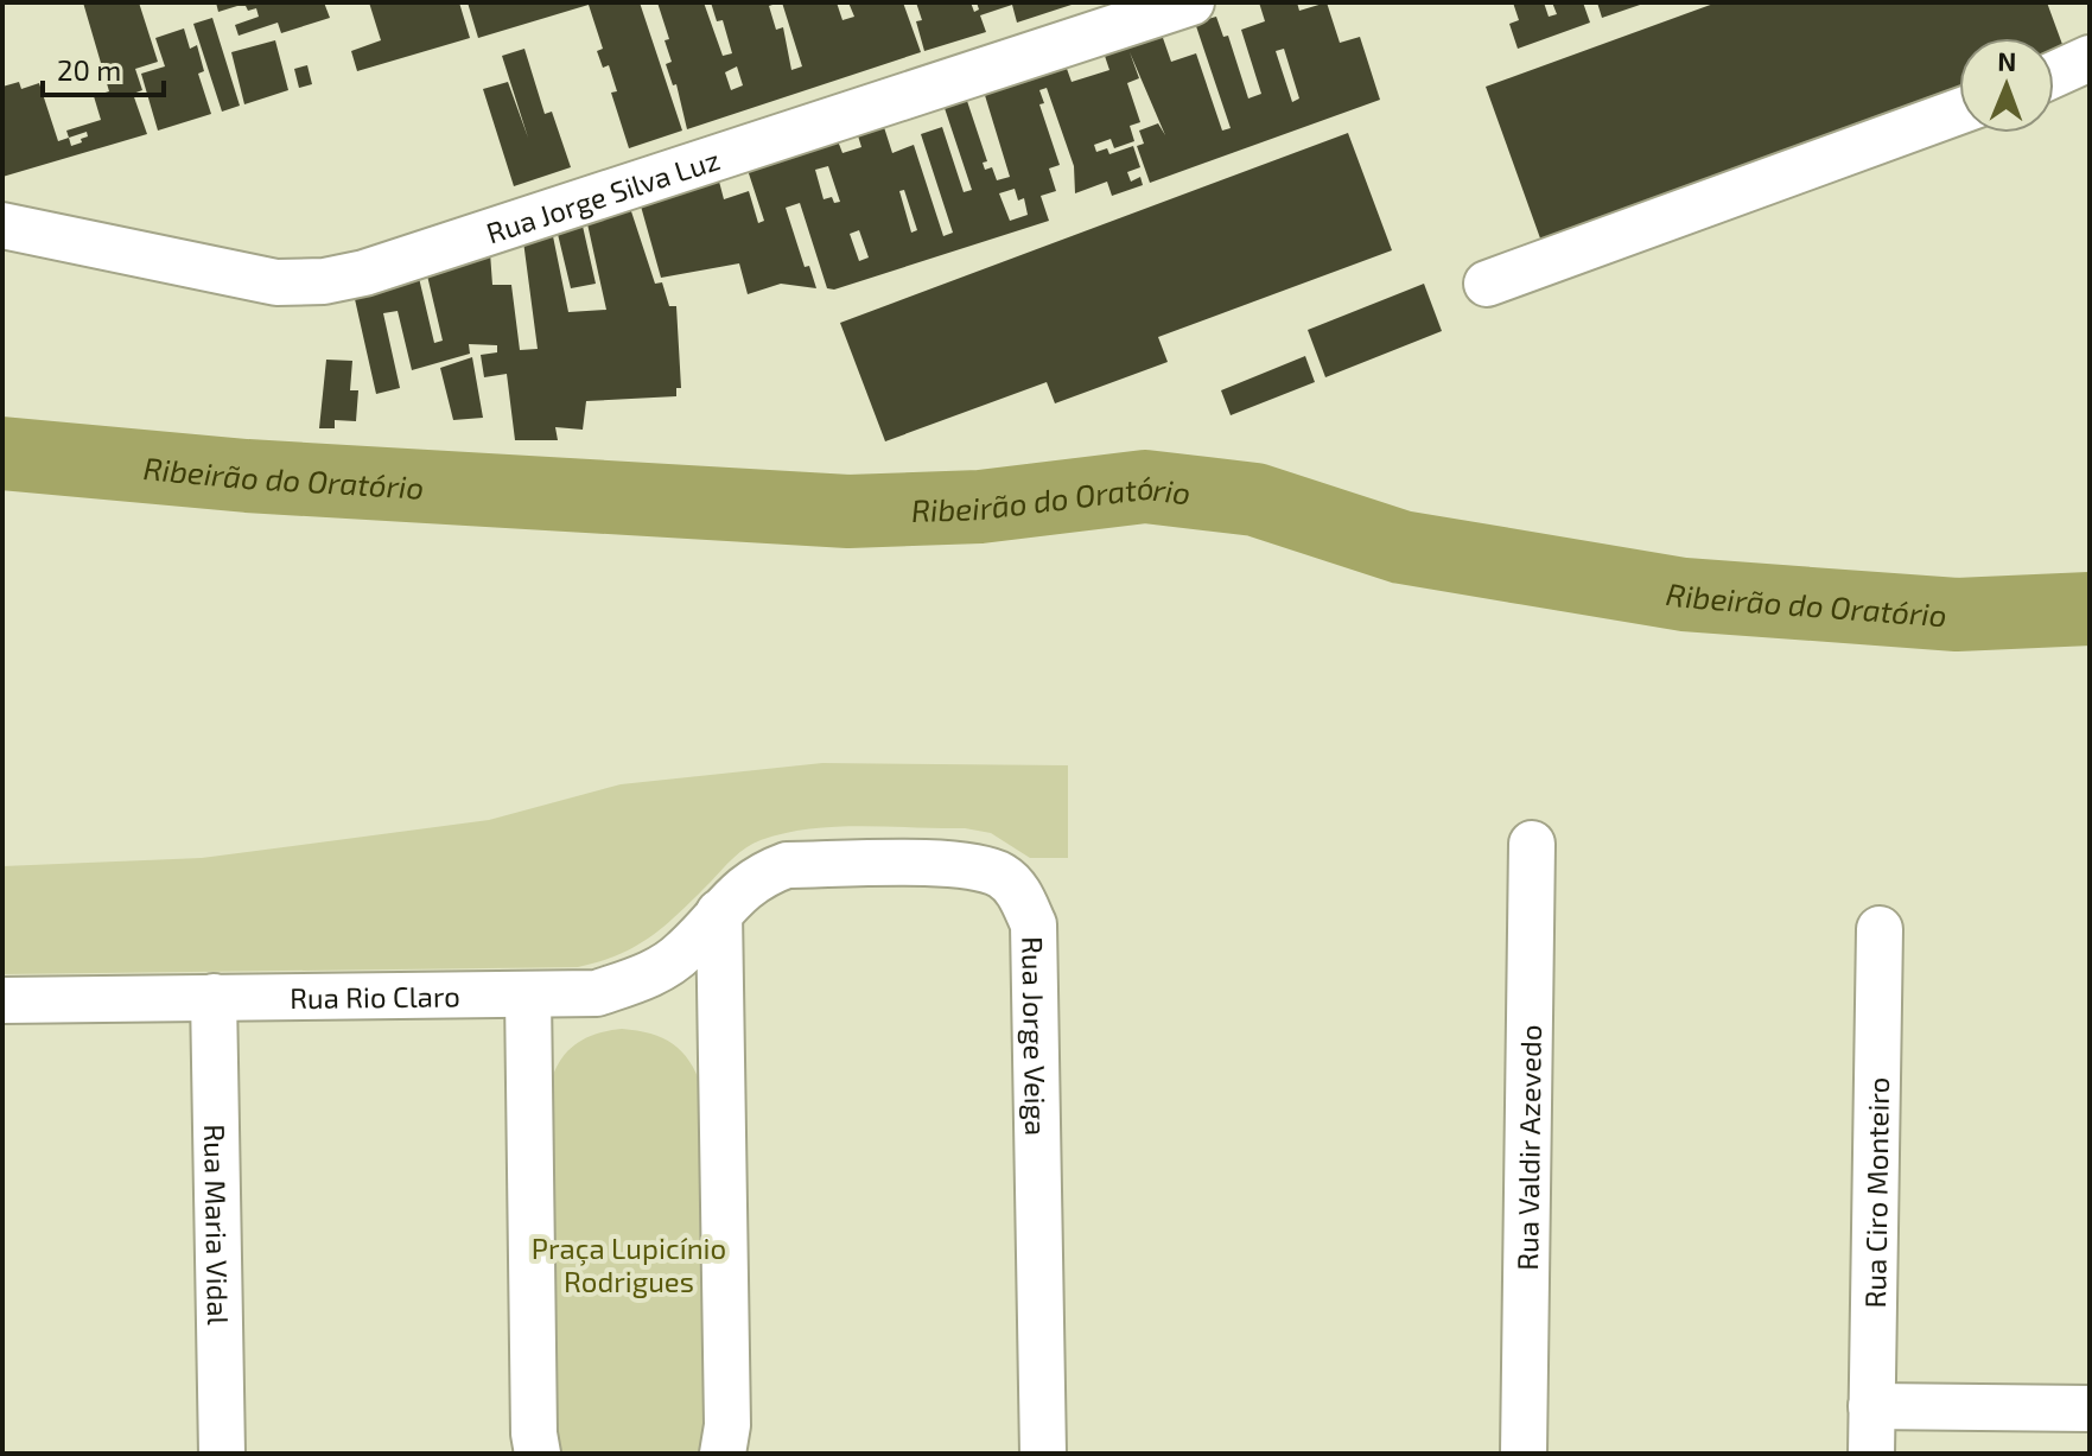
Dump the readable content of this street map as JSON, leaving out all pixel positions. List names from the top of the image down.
{
  "streets": {
    "street": [
      "Rua Jorge Silva Luz",
      "Rua Rio Claro",
      "Rua Jorge Veiga",
      "Rua Valdir Azevedo",
      "Rua Ciro Monteiro",
      "Rua Maria Vidal"
    ]
  },
  "crossings": [
    ["Rua Rio Claro", "Rua Jorge Veiga"],
    ["Rua Rio Claro", "Rua Maria Vidal"]
  ],
  "water": ["Ribeirão do Oratório"],
  "parks": ["Praça Lupicínio Rodrigues"],
  "scale_bar": "20 m",
  "north": "top"
}
